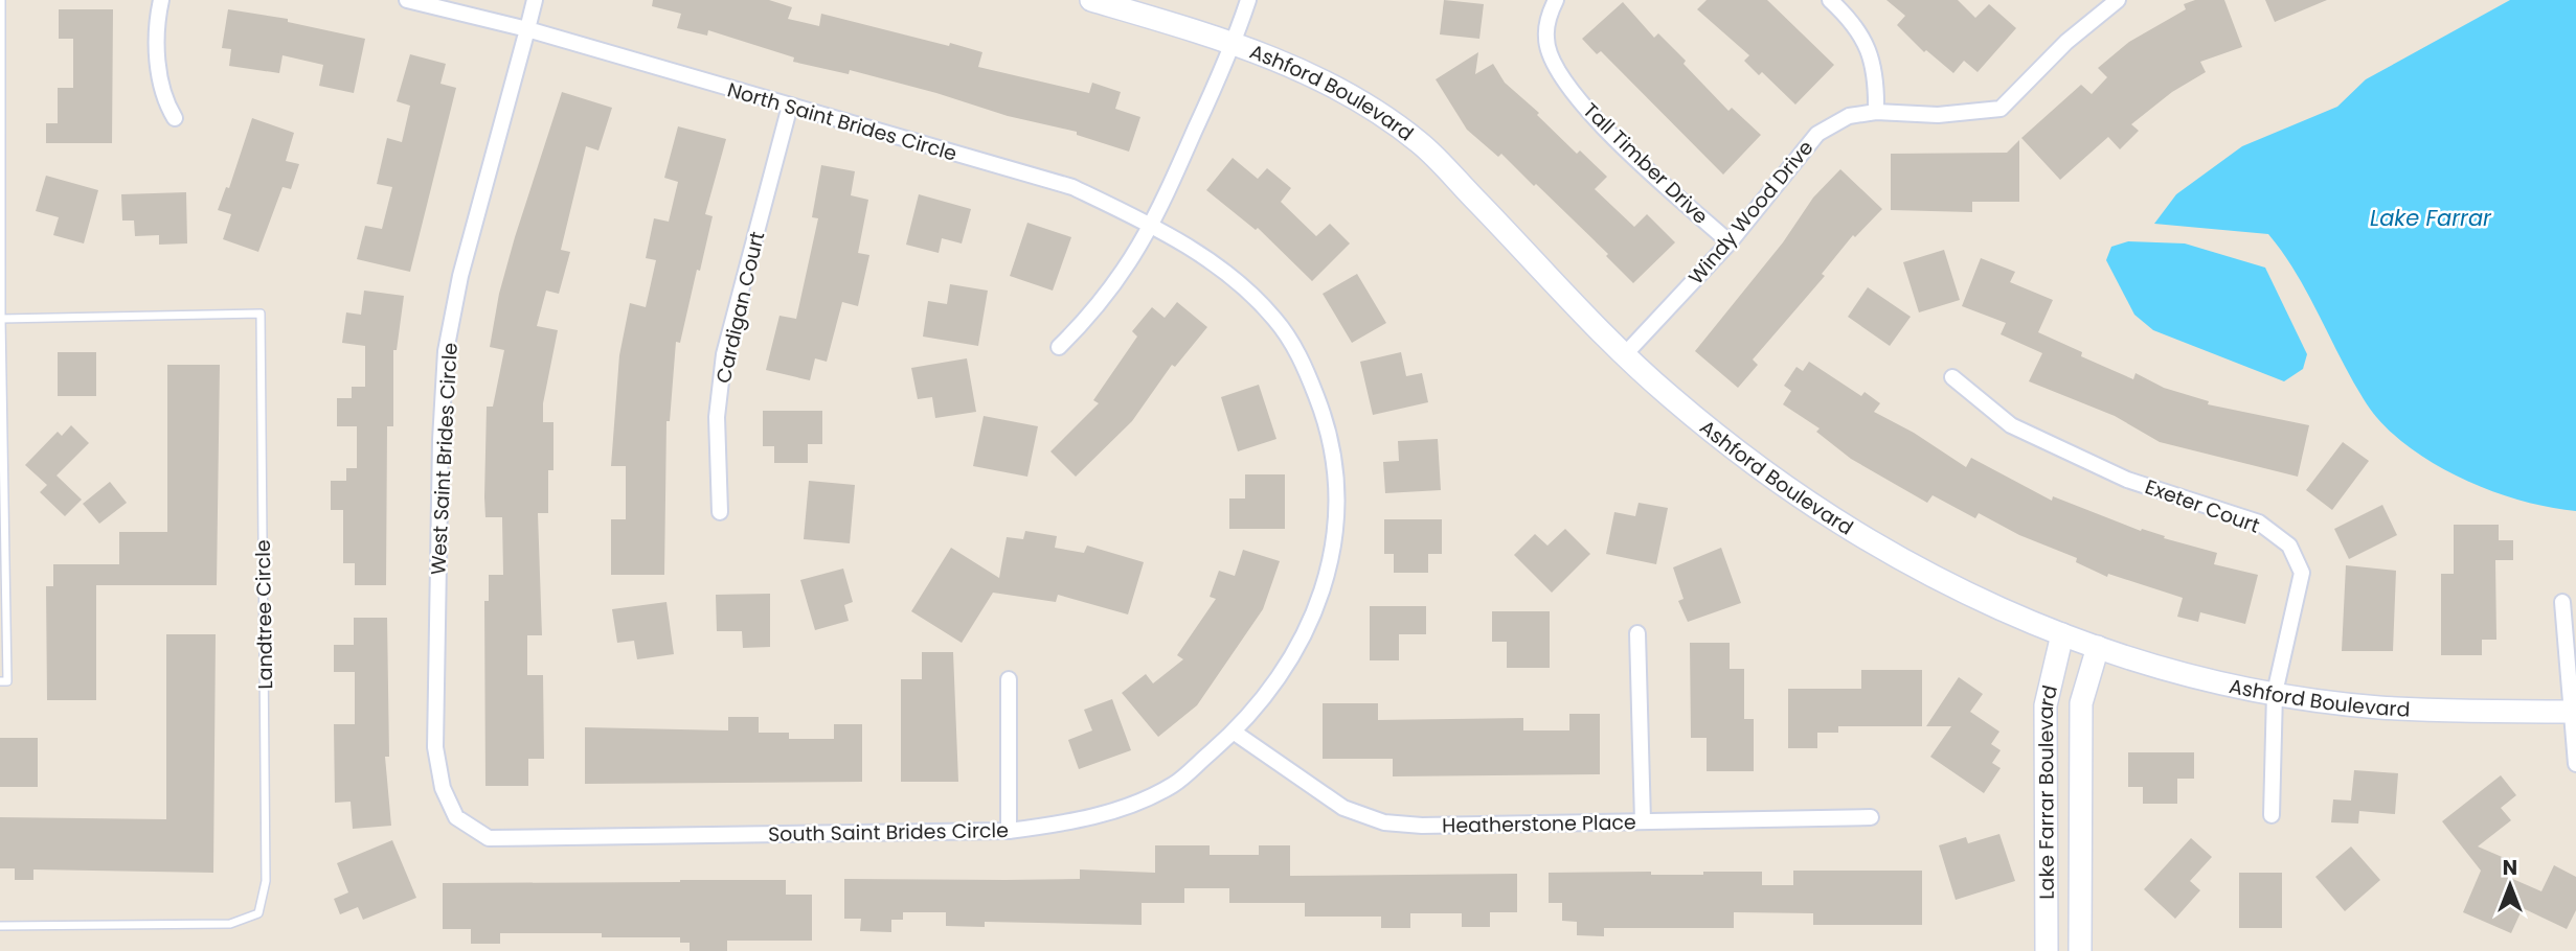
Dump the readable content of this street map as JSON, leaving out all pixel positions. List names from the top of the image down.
{
  "streets": {
    "street": [
      "Ashford Boulevard",
      "North Saint Brides Circle",
      "Tall Timber Drive",
      "Windy Wood Drive",
      "Cardigan Court",
      "West Saint Brides Circle",
      "Exeter Court",
      "Lake Farrar Boulevard",
      "Heatherstone Place",
      "South Saint Brides Circle"
    ],
    "lane": ["Landtree Circle"]
  },
  "crossings": [
    ["Ashford Boulevard", "Windy Wood Drive"],
    ["Ashford Boulevard", "Exeter Court"],
    ["Ashford Boulevard", "Lake Farrar Boulevard"],
    ["North Saint Brides Circle", "Cardigan Court"],
    ["North Saint Brides Circle", "West Saint Brides Circle"],
    ["North Saint Brides Circle", "Heatherstone Place"],
    ["North Saint Brides Circle", "South Saint Brides Circle"],
    ["Tall Timber Drive", "Windy Wood Drive"],
    ["West Saint Brides Circle", "South Saint Brides Circle"],
    ["Heatherstone Place", "South Saint Brides Circle"]
  ],
  "water": ["Lake Farrar"],
  "north": "top"
}
